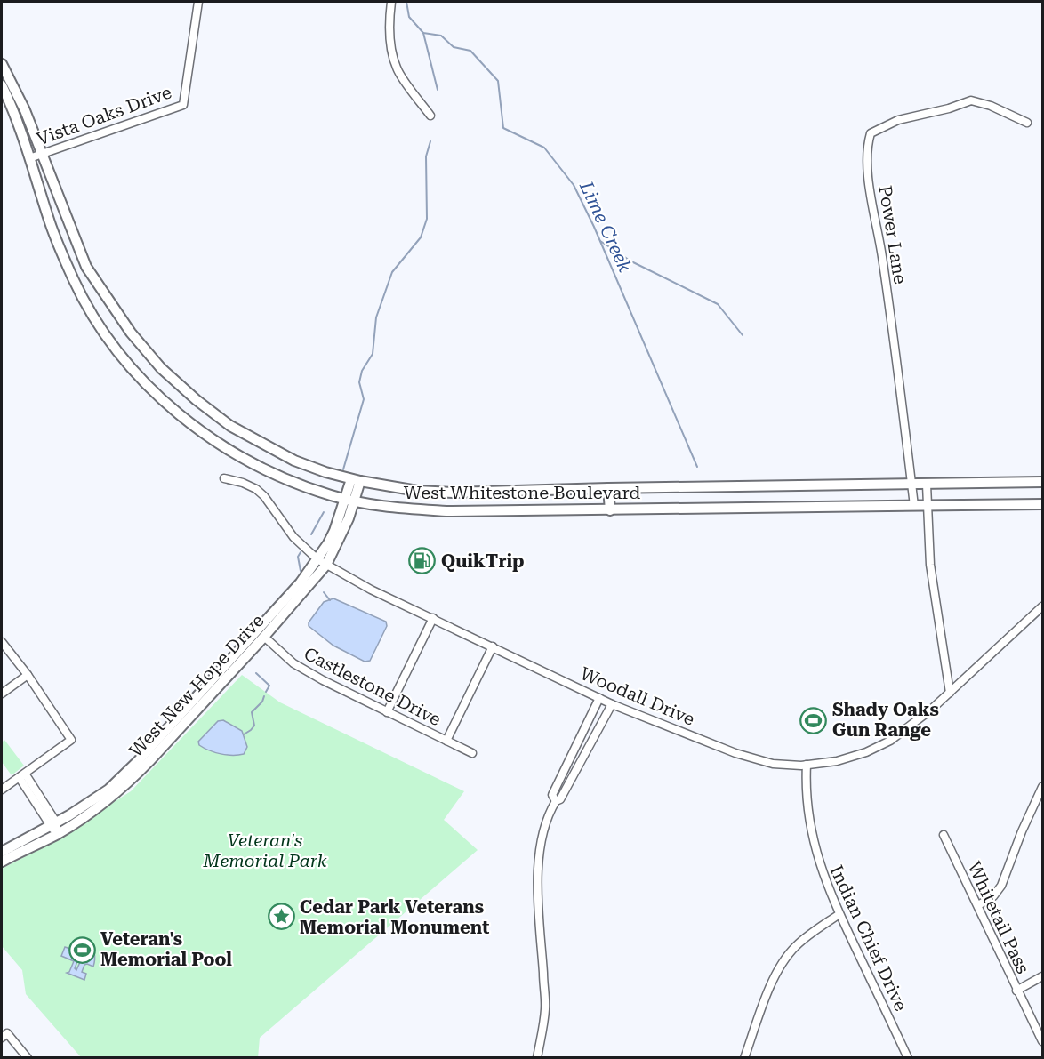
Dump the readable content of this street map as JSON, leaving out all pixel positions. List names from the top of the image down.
{
  "streets": {
    "main road": ["West Whitestone Boulevard", "West New Hope Drive"],
    "street": [
      "Vista Oaks Drive",
      "Power Lane",
      "Castlestone Drive",
      "Woodall Drive",
      "Whitetail Pass",
      "Indian Chief Drive"
    ]
  },
  "crossings": [
    ["Vista Oaks Drive", "West Whitestone Boulevard"],
    ["Power Lane", "West Whitestone Boulevard"],
    ["West Whitestone Boulevard", "West New Hope Drive"],
    ["West New Hope Drive", "Castlestone Drive"],
    ["West New Hope Drive", "Woodall Drive"],
    ["Woodall Drive", "Indian Chief Drive"]
  ],
  "water": ["Lime Creek"],
  "parks": ["Veteran's Memorial Park"],
  "places": {
    "fuel station": ["QuikTrip"],
    "sports": ["Shady Oaks Gun Range", "Veteran's Memorial Pool"],
    "place": ["Cedar Park Veterans Memorial Monument"]
  }
}
